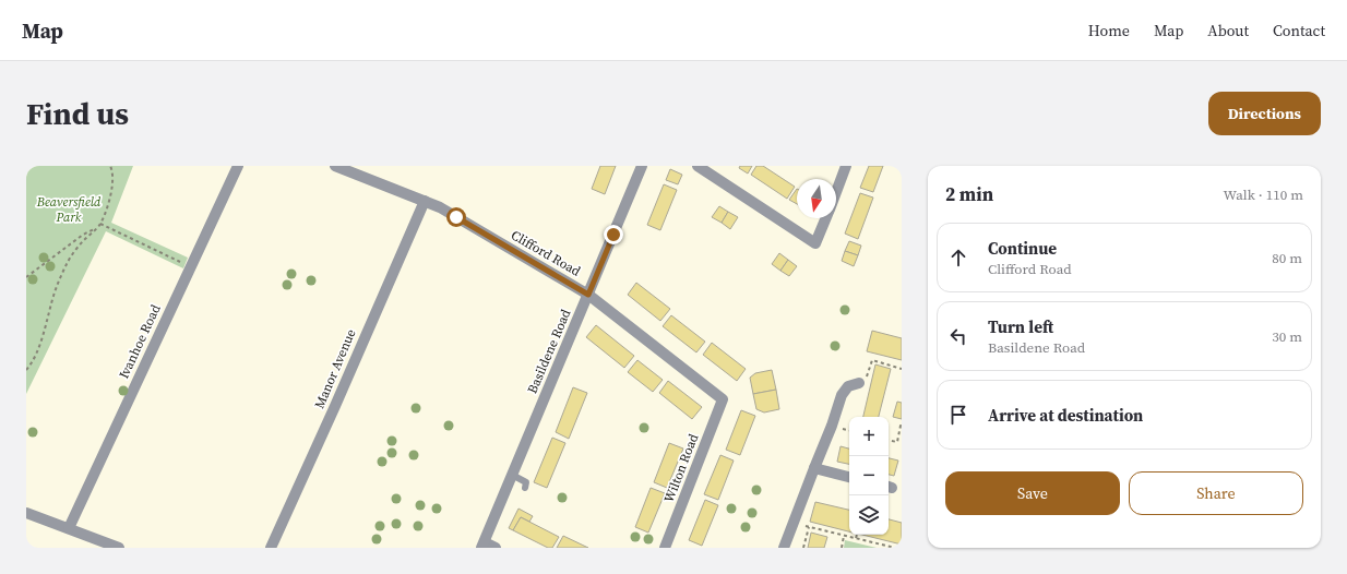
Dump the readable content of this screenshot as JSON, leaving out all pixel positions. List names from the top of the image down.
{
  "streets": {
    "street": [
      "Clifford Road",
      "Ivanhoe Road",
      "Basildene Road",
      "Manor Avenue",
      "Wilton Road"
    ]
  },
  "crossings": [
    ["Clifford Road", "Basildene Road"],
    ["Clifford Road", "Manor Avenue"],
    ["Clifford Road", "Wilton Road"]
  ],
  "parks": ["Beaversfield Park"],
  "north": "bottom",
  "page": {
    "header": "Map",
    "nav": [
      "Home",
      "Map",
      "About",
      "Contact"
    ],
    "buttons": [
      "Directions",
      ["Save", "Share"]
    ],
    "title": "Find us",
    "heading": ["2 min", "Walk · 110 m"],
    "list": [
      ["Continue", "Clifford Road", "80 m"],
      ["Turn left", "Basildene Road", "30 m"],
      "Arrive at destination"
    ],
    "map_buttons": ["+", "−"]
  }
}
